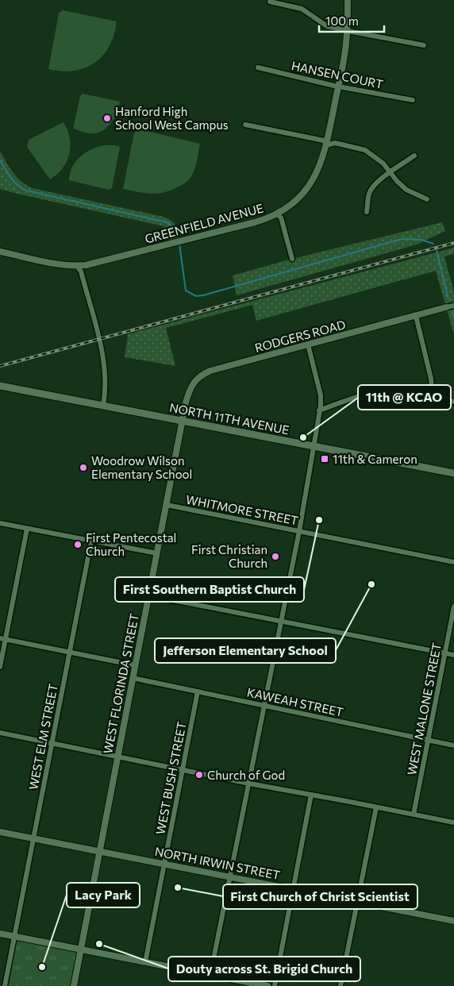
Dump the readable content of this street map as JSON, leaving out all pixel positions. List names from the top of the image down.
{
  "streets": {
    "main road": ["NORTH 11TH AVENUE"],
    "street": [
      "HANSEN COURT",
      "GREENFIELD AVENUE",
      "RODGERS ROAD",
      "WHITMORE STREET",
      "WEST FLORINDA STREET",
      "KAWEAH STREET",
      "WEST MALONE STREET",
      "WEST ELM STREET",
      "WEST BUSH STREET",
      "NORTH IRWIN STREET"
    ]
  },
  "crossings": [
    ["HANSEN COURT", "GREENFIELD AVENUE"],
    ["RODGERS ROAD", "NORTH 11TH AVENUE"],
    ["RODGERS ROAD", "WEST FLORINDA STREET"],
    ["NORTH 11TH AVENUE", "WEST FLORINDA STREET"],
    ["WHITMORE STREET", "WEST FLORINDA STREET"],
    ["WEST FLORINDA STREET", "KAWEAH STREET"],
    ["WEST FLORINDA STREET", "NORTH IRWIN STREET"],
    ["KAWEAH STREET", "WEST MALONE STREET"],
    ["KAWEAH STREET", "WEST BUSH STREET"],
    ["WEST ELM STREET", "NORTH IRWIN STREET"],
    ["WEST BUSH STREET", "NORTH IRWIN STREET"]
  ],
  "places": {
    "other": [
      "Hanford High School West Campus",
      "11th @ KCAO",
      "Woodrow Wilson Elementary School",
      "First Southern Baptist Church",
      "First Pentecostal Church",
      "First Christian Church",
      "Jefferson Elementary School",
      "Church of God",
      "First Church of Christ Scientist",
      "Douty across St. Brigid Church",
      "Lacy Park"
    ],
    "transit": ["11th & Cameron"]
  },
  "scale_bar": "100 m"
}
